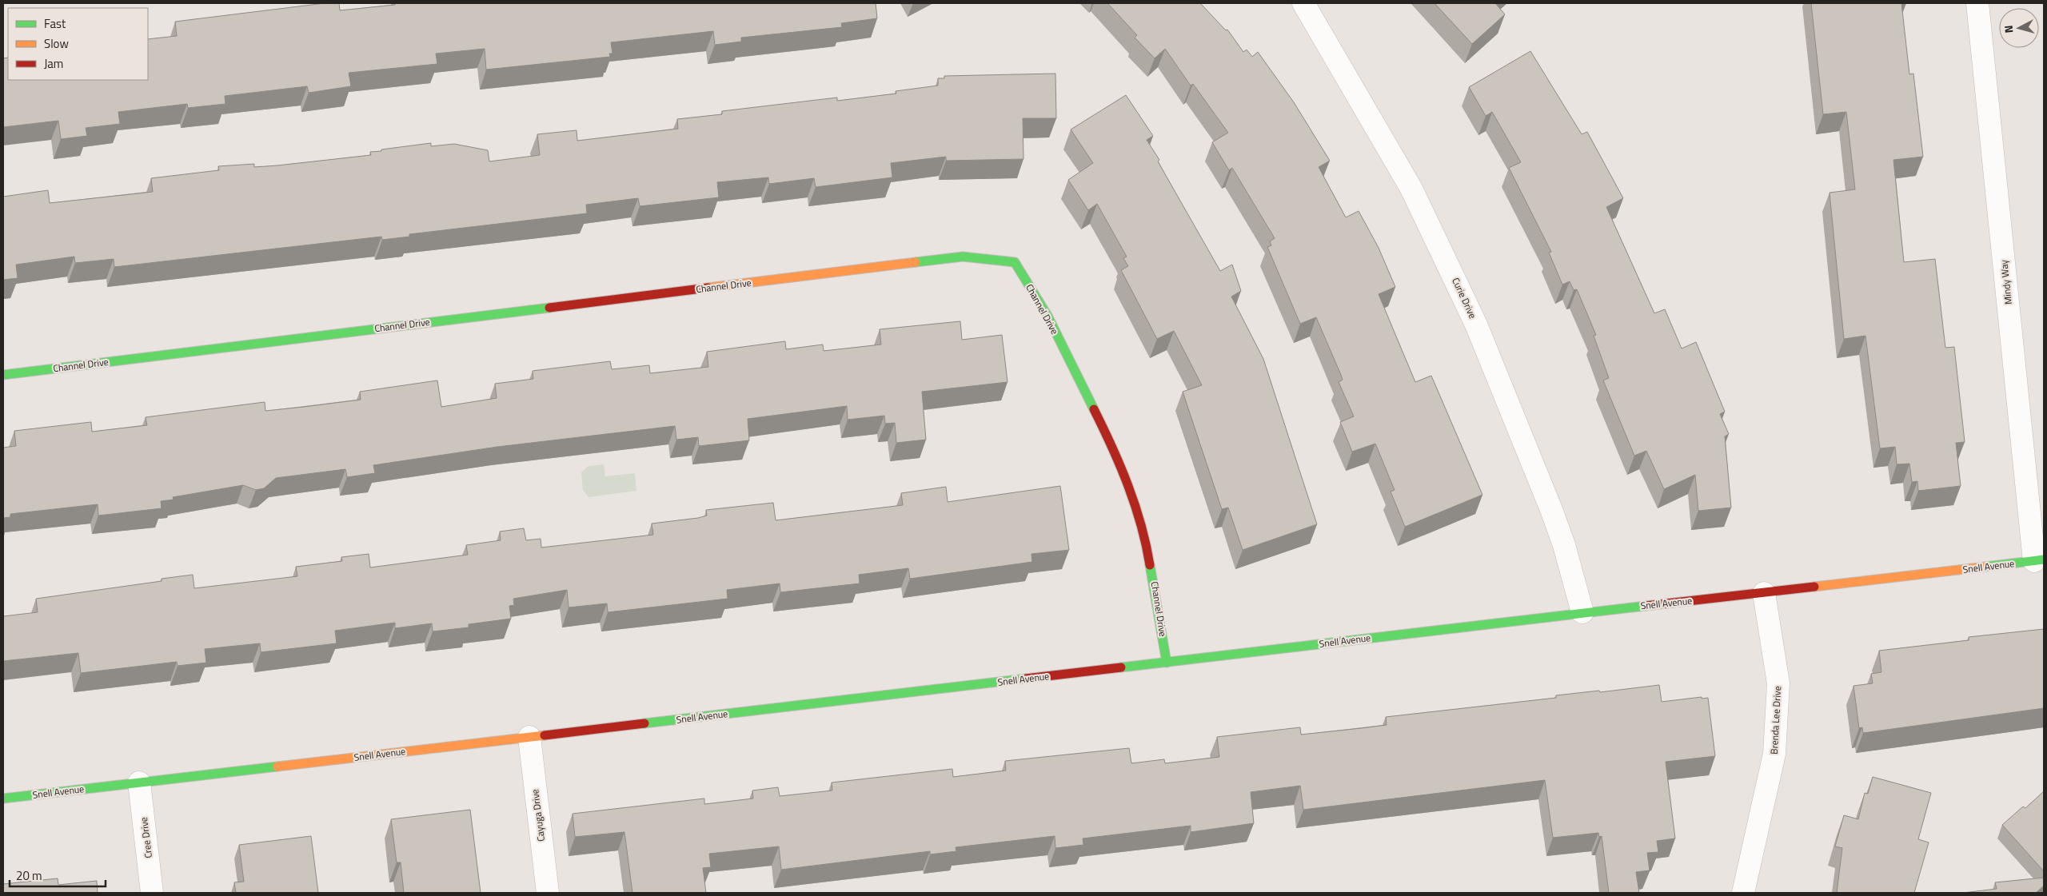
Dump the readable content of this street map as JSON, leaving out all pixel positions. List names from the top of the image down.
{
  "streets": {
    "street": [
      "Mindy Way",
      "Channel Drive",
      "Curie Drive",
      "Snell Avenue",
      "Brenda Lee Drive",
      "Cayuga Drive",
      "Cree Drive"
    ]
  },
  "crossings": [
    ["Mindy Way", "Snell Avenue"],
    ["Channel Drive", "Snell Avenue"],
    ["Curie Drive", "Snell Avenue"],
    ["Snell Avenue", "Brenda Lee Drive"],
    ["Snell Avenue", "Cayuga Drive"],
    ["Snell Avenue", "Cree Drive"]
  ],
  "legend": ["Fast", "Slow", "Jam"],
  "scale_bar": "20 m",
  "north": "left"
}
